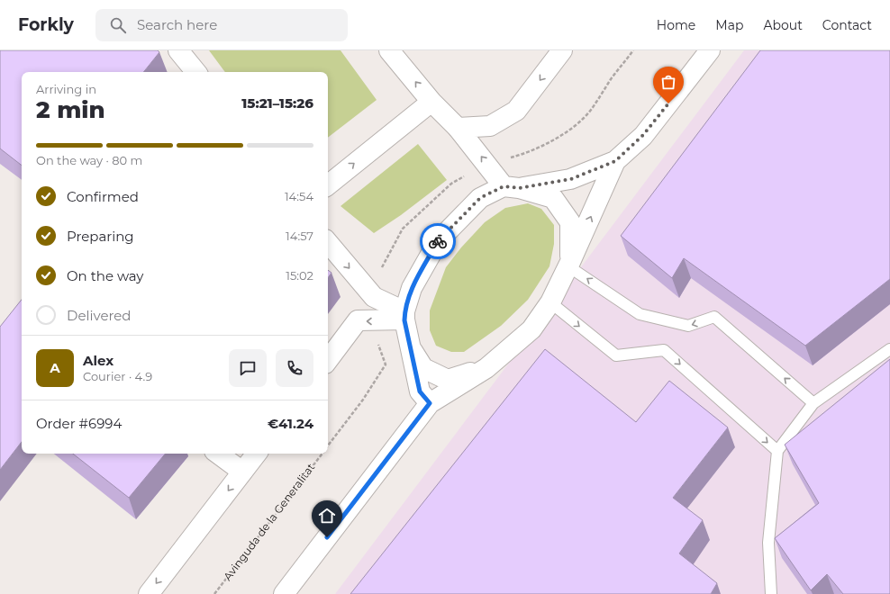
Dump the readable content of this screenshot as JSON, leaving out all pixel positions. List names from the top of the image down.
{
  "streets": {
    "path": ["Avinguda de la Generalitat"]
  },
  "page": {
    "header": "Forkly",
    "search": "Search here",
    "nav": [
      "Home",
      "Map",
      "About",
      "Contact"
    ],
    "heading": ["2 min", "Arriving in", "15:21–15:26"],
    "panel": [
      "Alex",
      "Courier · 4.9",
      "Order #6994",
      "€41.24"
    ],
    "bar": "On the way · 80 m",
    "list": [
      ["Confirmed", "14:54"],
      ["Preparing", "14:57"],
      ["On the way", "15:02"],
      "Delivered"
    ],
    "round": "A"
  }
}
